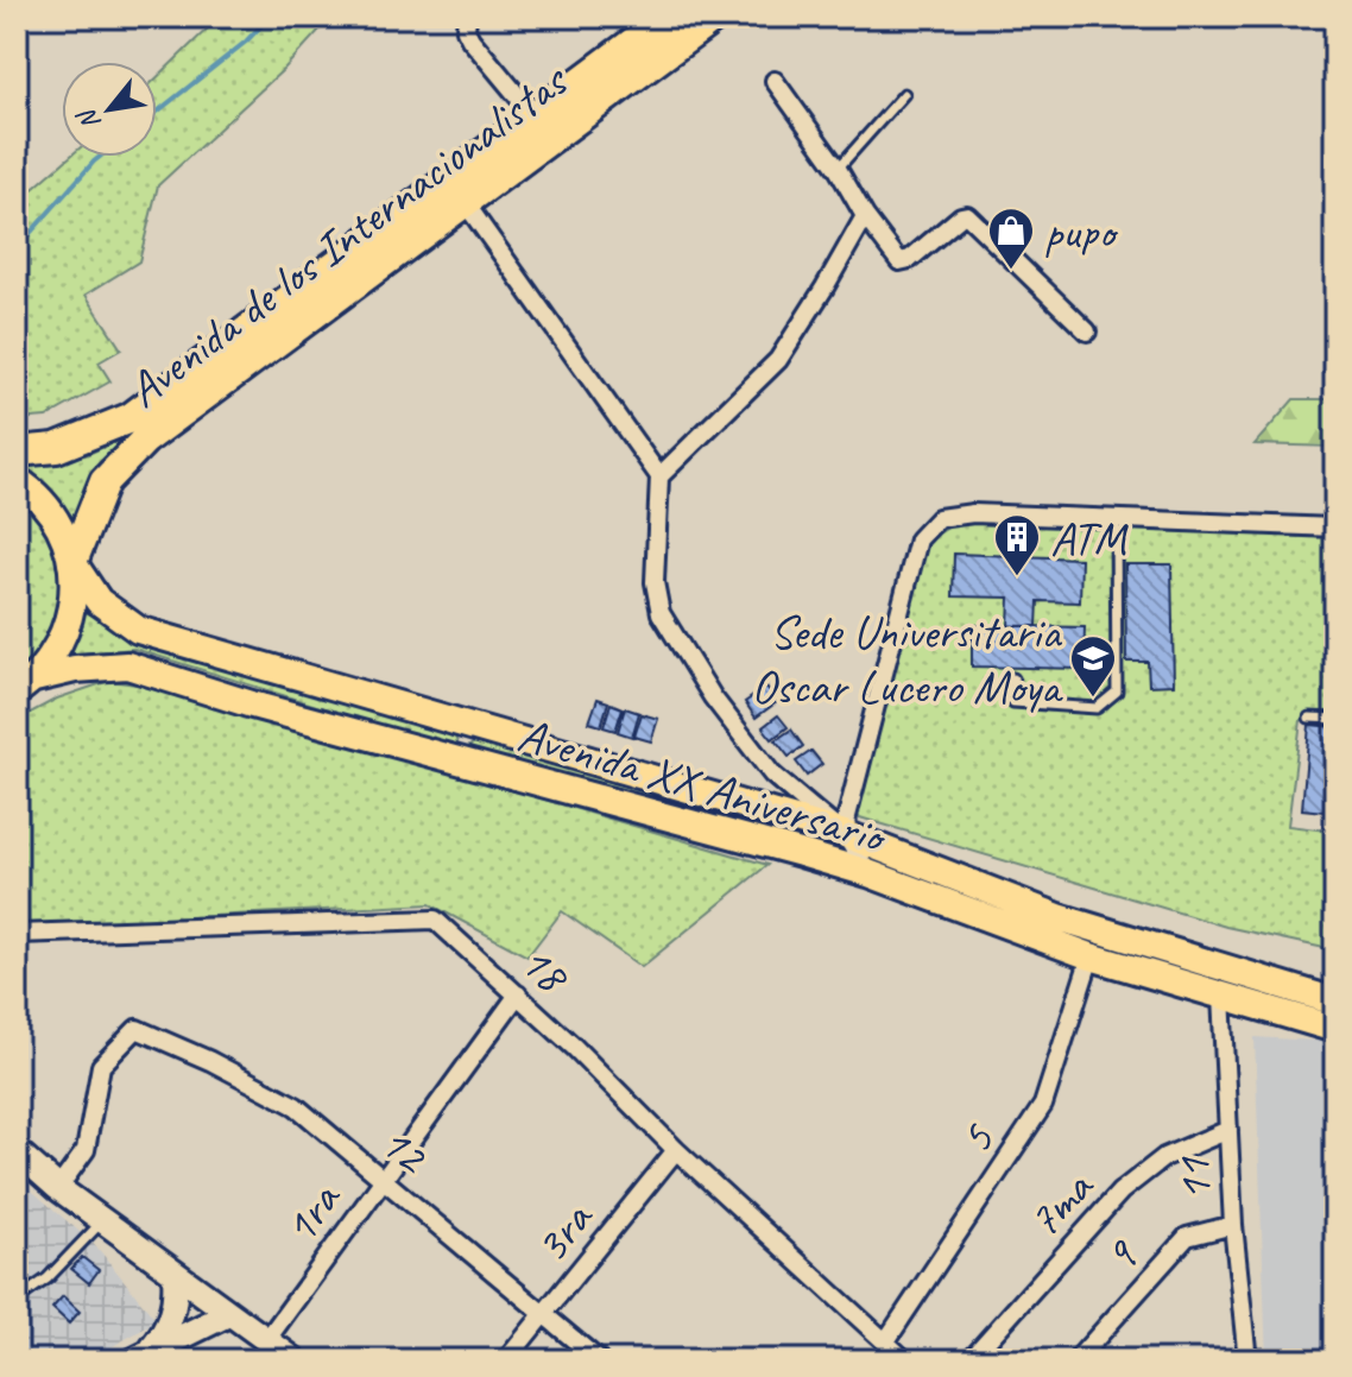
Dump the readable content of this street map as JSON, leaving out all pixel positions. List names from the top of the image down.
{
  "streets": {
    "highway": ["Avenida de los Internacionalistas"],
    "main road": ["Avenida XX Aniversario"],
    "street": [
      "18",
      "5",
      "12",
      "11",
      "7ma",
      "1ra",
      "3ra",
      "9"
    ]
  },
  "crossings": [
    ["Avenida de los Internacionalistas", "Avenida XX Aniversario"],
    ["Avenida XX Aniversario", "5"],
    ["Avenida XX Aniversario", "11"],
    ["18", "5"],
    ["18", "1ra"],
    ["18", "3ra"],
    ["12", "1ra"],
    ["12", "3ra"],
    ["11", "7ma"],
    ["11", "9"]
  ],
  "places": {
    "shop": ["pupo"],
    "building": ["ATM"],
    "school or university": ["Sede Universitaria Oscar Lucero Moya"]
  },
  "north": "bottom left"
}
